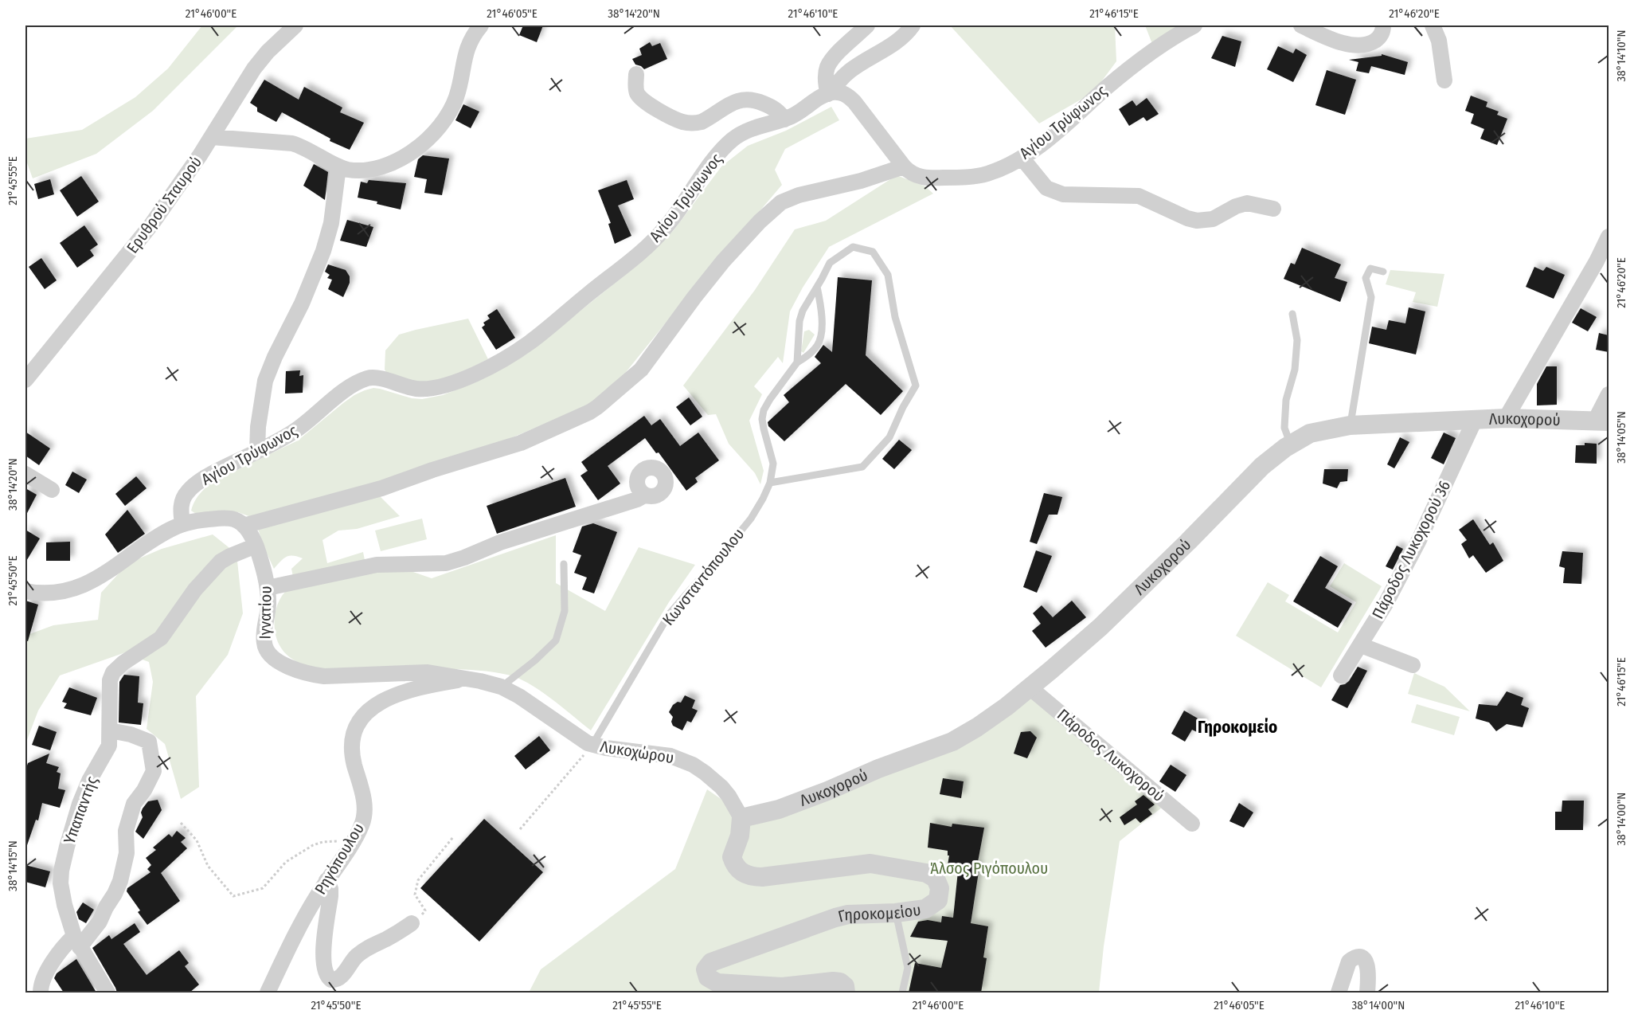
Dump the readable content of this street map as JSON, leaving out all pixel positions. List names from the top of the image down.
{
  "streets": {
    "street": [
      "Αγίου Τρύφωνος",
      "Ερυθρού Σταυρού",
      "Λυκοχορού",
      "Πάροδος Λυκοχορού 36",
      "Ιγνατίου",
      "Λυκοχώρου",
      "Πάροδος Λυκοχορού",
      "Υπαπαντής",
      "Ρηγόπουλου",
      "Γηροκομείου"
    ],
    "lane": ["Κωνσταντόπουλου"]
  },
  "crossings": [
    ["Λυκοχορού", "Πάροδος Λυκοχορού 36"],
    ["Λυκοχορού", "Λυκοχώρου"],
    ["Λυκοχορού", "Πάροδος Λυκοχορού"],
    ["Λυκοχορού", "Γηροκομείου"],
    ["Κωνσταντόπουλου", "Λυκοχώρου"],
    ["Ιγνατίου", "Λυκοχώρου"],
    ["Ιγνατίου", "Υπαπαντής"],
    ["Ιγνατίου", "Ρηγόπουλου"],
    ["Λυκοχώρου", "Ρηγόπουλου"],
    ["Λυκοχώρου", "Γηροκομείου"]
  ],
  "districts": ["Γηροκομείο"],
  "parks": ["Άλσος Ριγόπουλου"],
  "coordinates": [
    "21°46'00\"E",
    "21°46'05\"E",
    "38°14'20\"N",
    "21°46'10\"E",
    "21°46'15\"E",
    "21°46'20\"E",
    "38°14'10\"N",
    "21°45'55\"E",
    "38°14'05\"N",
    "21°45'50\"E",
    "38°14'00\"N",
    "38°14'15\"N"
  ]
}
